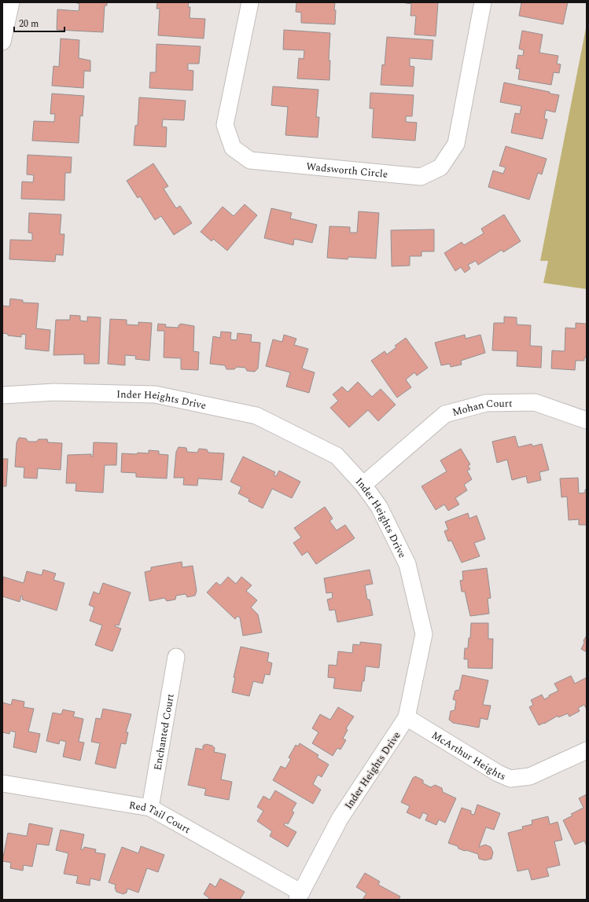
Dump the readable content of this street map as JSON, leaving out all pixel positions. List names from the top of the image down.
{
  "streets": {
    "street": [
      "Wadsworth Circle",
      "Inder Heights Drive",
      "Mohan Court",
      "Enchanted Court",
      "McArthur Heights",
      "Red Tail Court"
    ]
  },
  "crossings": [
    ["Inder Heights Drive", "Mohan Court"],
    ["Inder Heights Drive", "McArthur Heights"],
    ["Inder Heights Drive", "Red Tail Court"],
    ["Enchanted Court", "Red Tail Court"]
  ],
  "scale_bar": "20 m"
}
